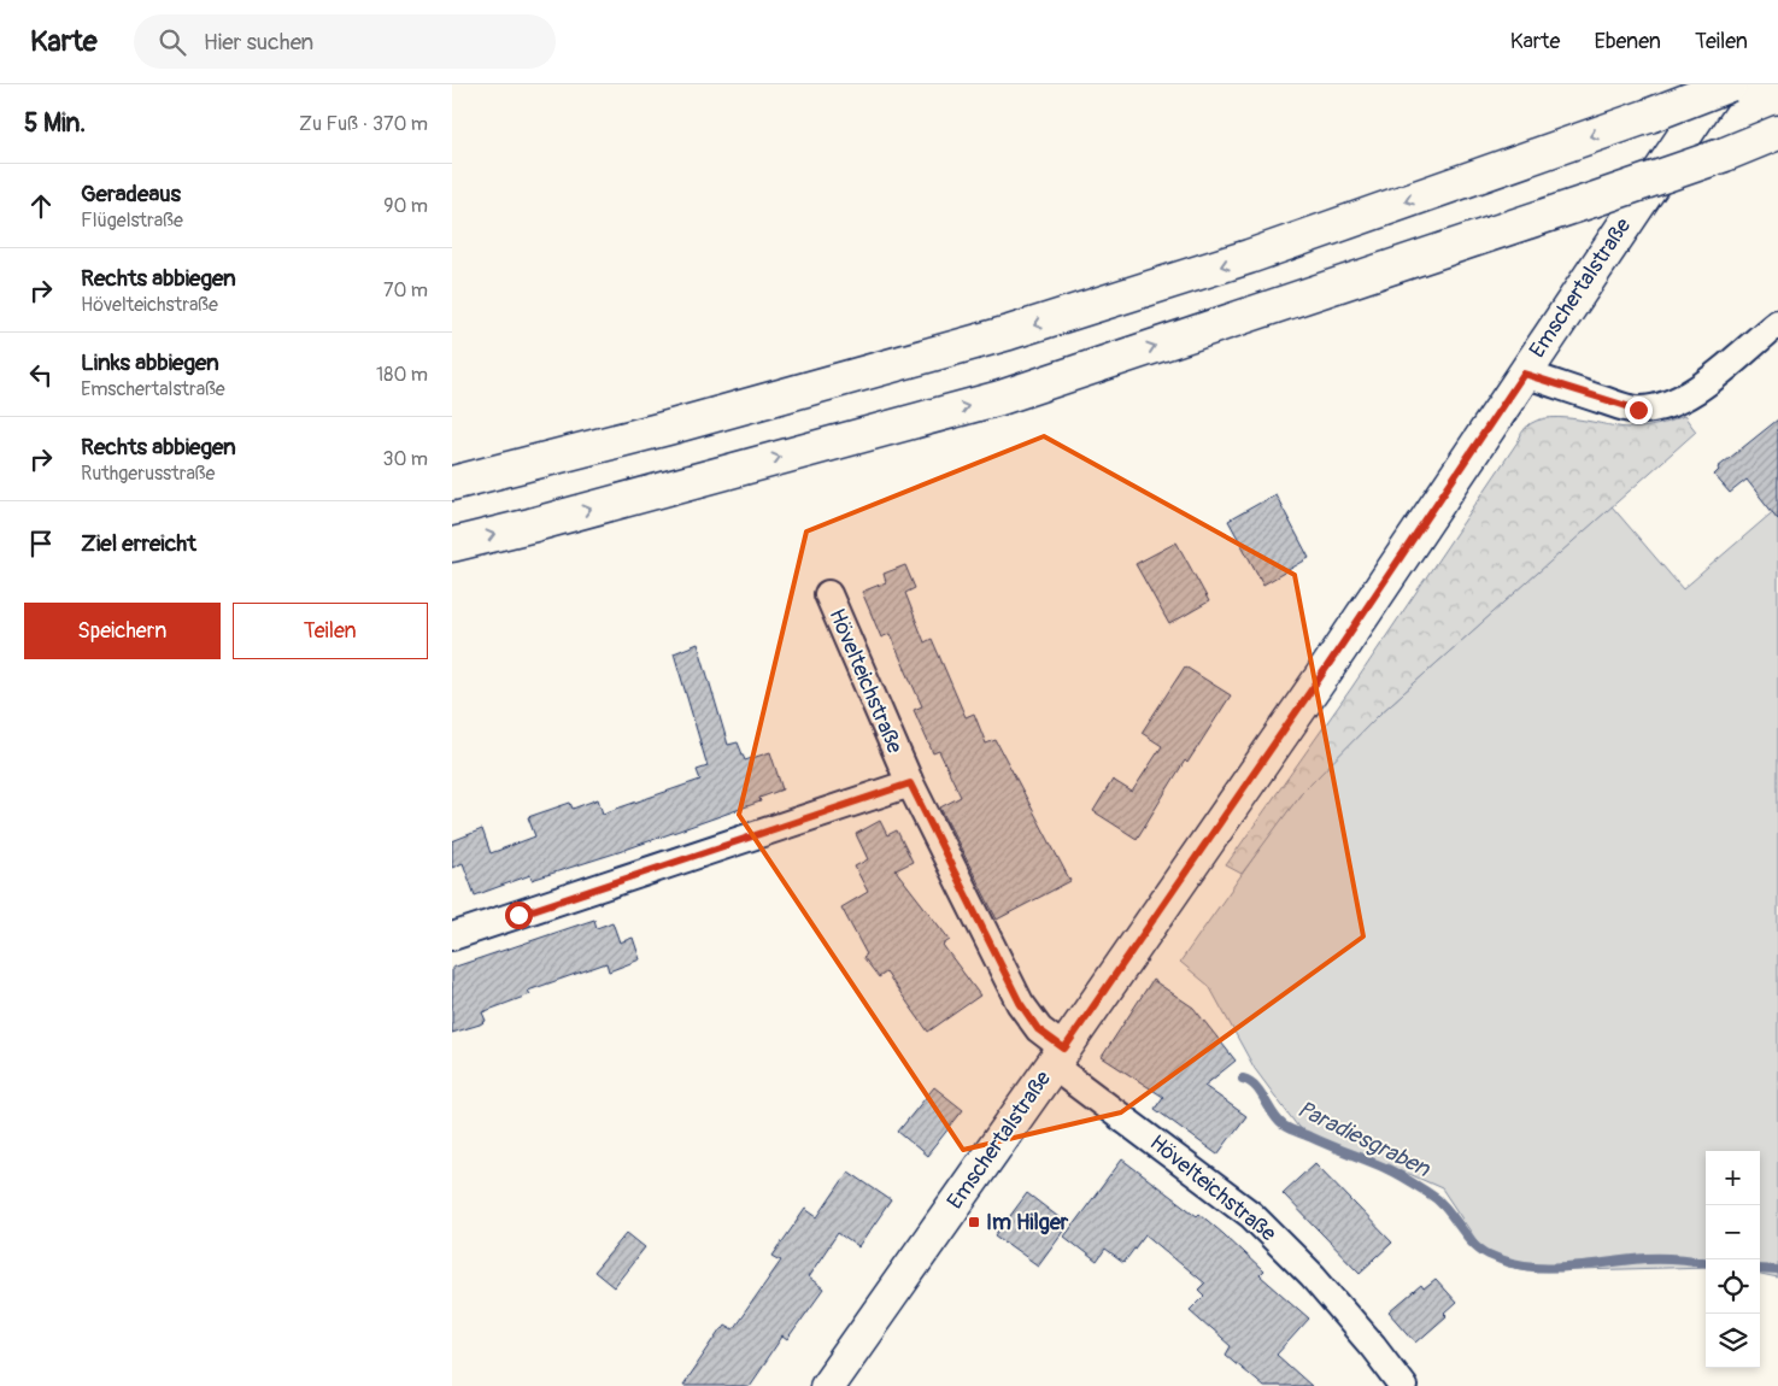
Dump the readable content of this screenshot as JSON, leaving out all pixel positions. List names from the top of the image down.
{
  "streets": {
    "main road": ["Emschertalstraße"],
    "street": ["Hövelteichstraße"]
  },
  "crossings": [
    ["Emschertalstraße", "Hövelteichstraße"]
  ],
  "water": ["Paradiesgraben"],
  "places": {
    "transit": ["Im Hilger"]
  },
  "page": {
    "header": "Karte",
    "search": "Hier suchen",
    "nav": ["Karte", "Ebenen", "Teilen"],
    "heading": ["5 Min.", "Zu Fuß · 370 m"],
    "list": [
      ["Geradeaus", "Flügelstraße", "90 m"],
      ["Rechts abbiegen", "Hövelteichstraße", "70 m"],
      ["Links abbiegen", "Emschertalstraße", "180 m"],
      ["Rechts abbiegen", "Ruthgerusstraße", "30 m"],
      "Ziel erreicht"
    ],
    "buttons": ["Speichern", "Teilen"],
    "map_buttons": ["+", "−"]
  }
}
